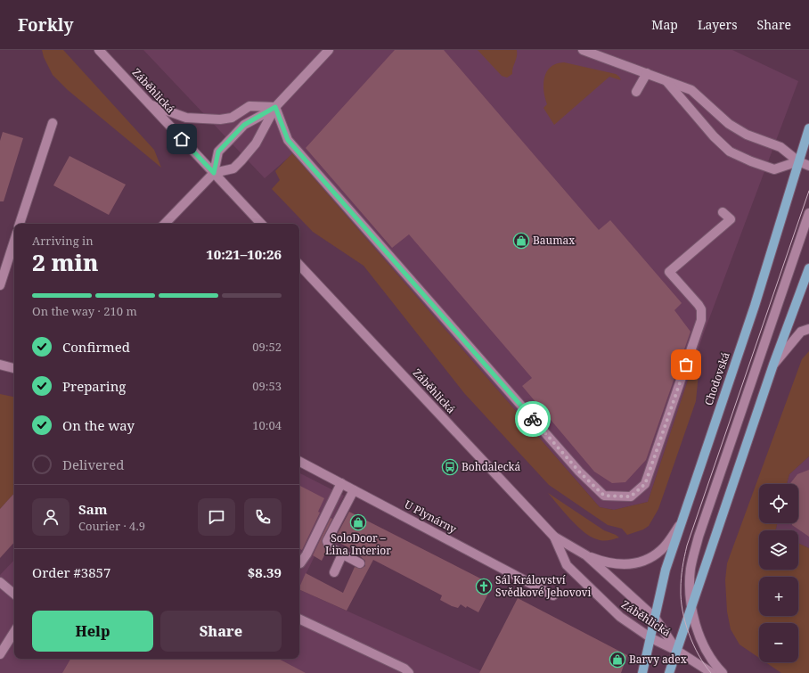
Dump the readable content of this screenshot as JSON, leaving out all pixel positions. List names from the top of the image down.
{
  "streets": {
    "main road": ["Chodovská"],
    "street": ["Záběhlická", "U Plynárny"]
  },
  "crossings": [
    ["Záběhlická", "Chodovská"]
  ],
  "places": {
    "shop": ["Baumax", "SoloDoor – Lina Interior", "Barvy adex"],
    "bus stop": ["Bohdalecká"],
    "church": ["Sál Království Svědkové Jehovovi"]
  },
  "page": {
    "header": "Forkly",
    "nav": ["Map", "Layers", "Share"],
    "heading": ["2 min", "Arriving in", "10:21–10:26"],
    "panel": [
      "Sam",
      "Courier · 4.9",
      "Order #3857",
      "$8.39"
    ],
    "bar": "On the way · 210 m",
    "list": [
      ["Confirmed", "09:52"],
      ["Preparing", "09:53"],
      ["On the way", "10:04"],
      "Delivered"
    ],
    "map_buttons": ["+", "−"],
    "buttons": ["Help", "Share"]
  }
}
